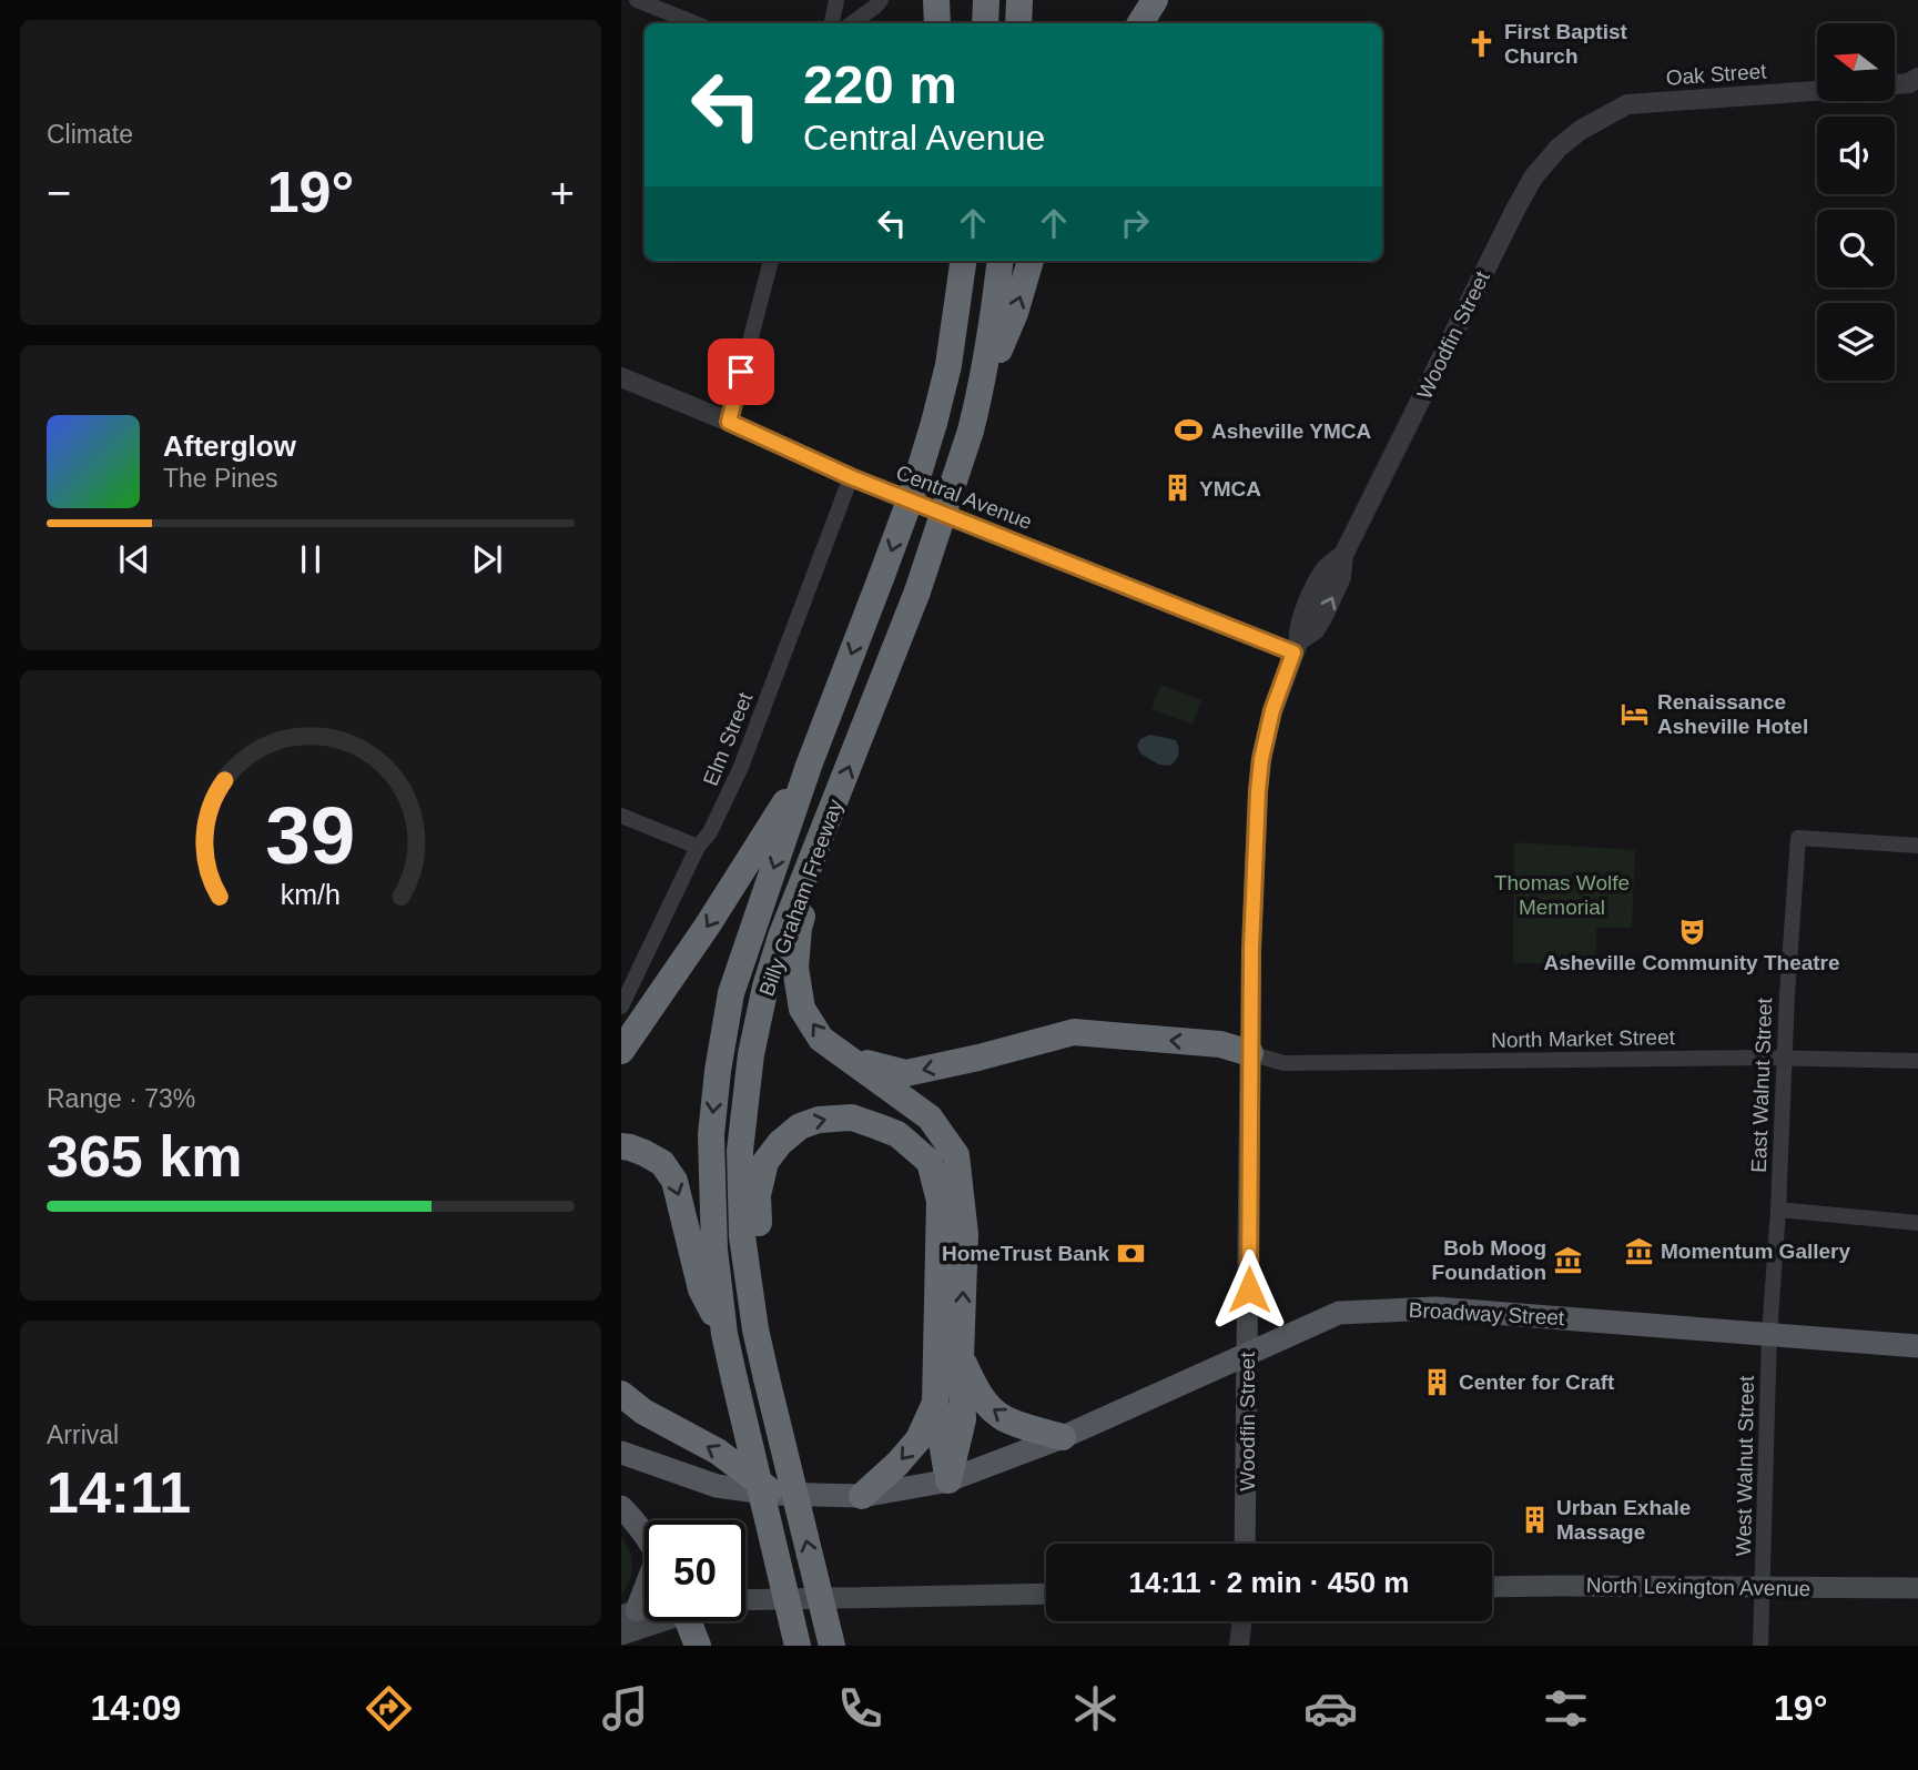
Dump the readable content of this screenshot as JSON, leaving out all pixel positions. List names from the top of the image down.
{
  "streets": {
    "highway": ["Billy Graham Freeway"],
    "main road": ["Woodfin Street", "Broadway Street", "North Lexington Avenue"],
    "street": [
      "Oak Street",
      "Central Avenue",
      "Elm Street",
      "North Market Street",
      "East Walnut Street",
      "West Walnut Street"
    ]
  },
  "crossings": [
    ["Oak Street", "Woodfin Street"],
    ["Woodfin Street", "Central Avenue"],
    ["Woodfin Street", "North Market Street"],
    ["Woodfin Street", "Broadway Street"],
    ["Central Avenue", "Elm Street"],
    ["North Market Street", "East Walnut Street"],
    ["East Walnut Street", "Broadway Street"],
    ["East Walnut Street", "West Walnut Street"],
    ["Broadway Street", "West Walnut Street"],
    ["West Walnut Street", "North Lexington Avenue"]
  ],
  "parks": ["Thomas Wolfe Memorial"],
  "places": {
    "church": ["First Baptist Church"],
    "sports": ["Asheville YMCA"],
    "building": ["YMCA", "Center for Craft", "Urban Exhale Massage"],
    "hotel": ["Renaissance Asheville Hotel"],
    "theatre": ["Asheville Community Theatre"],
    "museum": ["Momentum Gallery", "Bob Moog Foundation"],
    "bank": ["HomeTrust Bank"]
  },
  "north": "left",
  "page": {
    "tile": [
      "Climate",
      ["Range · 73%", "365 km"],
      ["Arrival", "14:11"]
    ],
    "turn": ["220 m", "Central Avenue"],
    "heat": ["−", "19°", "+"],
    "song": ["Afterglow", "The Pines"],
    "limit": "50",
    "trip": "14:11 · 2 min · 450 m",
    "tabs": ["14:09", "19°"],
    "gauge": ["39", "km/h"]
  }
}
